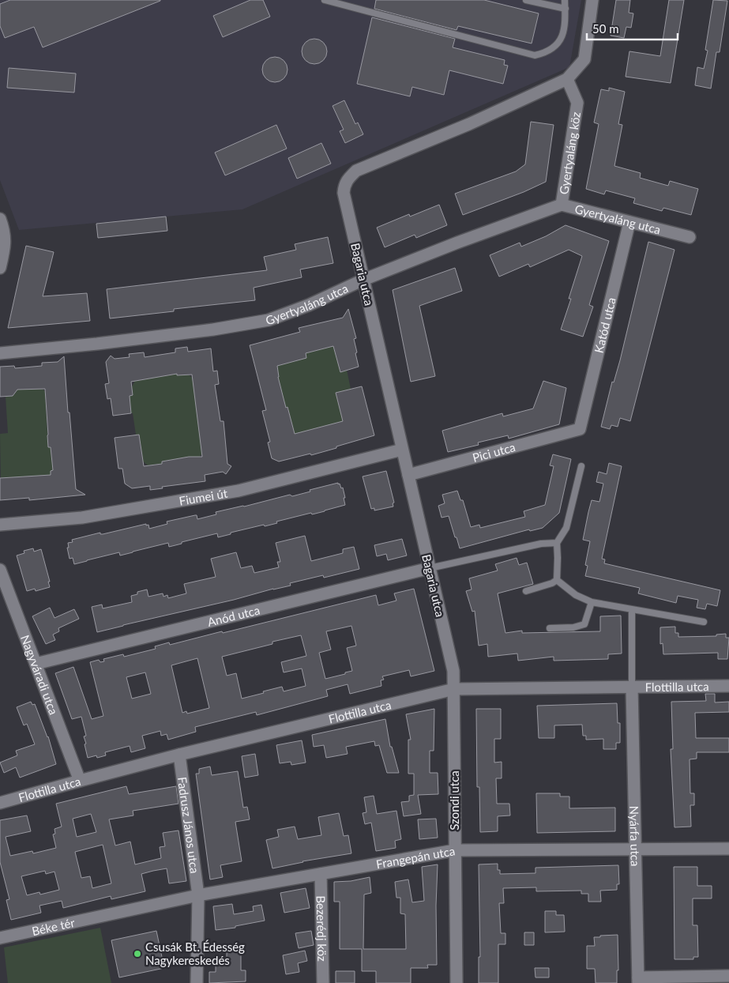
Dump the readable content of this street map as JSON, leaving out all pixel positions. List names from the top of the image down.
{
  "streets": {
    "street": [
      "Gyertyaláng köz",
      "Gyertyaláng utca",
      "Bagaria utca",
      "Katód utca",
      "Pici utca",
      "Fiumei út",
      "Anód utca",
      "Nagyváradi utca",
      "Flottilla utca",
      "Szondi utca",
      "Fadrusz János utca",
      "Nyárfa utca",
      "Frangepán utca",
      "Béke tér",
      "Bezerédj köz"
    ]
  },
  "crossings": [
    ["Gyertyaláng köz", "Gyertyaláng utca"],
    ["Gyertyaláng köz", "Bagaria utca"],
    ["Gyertyaláng utca", "Bagaria utca"],
    ["Gyertyaláng utca", "Katód utca"],
    ["Bagaria utca", "Pici utca"],
    ["Bagaria utca", "Fiumei út"],
    ["Bagaria utca", "Anód utca"],
    ["Bagaria utca", "Flottilla utca"],
    ["Bagaria utca", "Szondi utca"],
    ["Katód utca", "Pici utca"],
    ["Anód utca", "Nagyváradi utca"],
    ["Nagyváradi utca", "Flottilla utca"],
    ["Flottilla utca", "Szondi utca"],
    ["Flottilla utca", "Fadrusz János utca"],
    ["Flottilla utca", "Nyárfa utca"],
    ["Szondi utca", "Frangepán utca"],
    ["Fadrusz János utca", "Frangepán utca"],
    ["Nyárfa utca", "Frangepán utca"],
    ["Frangepán utca", "Béke tér"],
    ["Frangepán utca", "Bezerédj köz"]
  ],
  "places": ["Csusák Bt. Édesség Nagykereskedés"],
  "scale_bar": "50 m"
}
